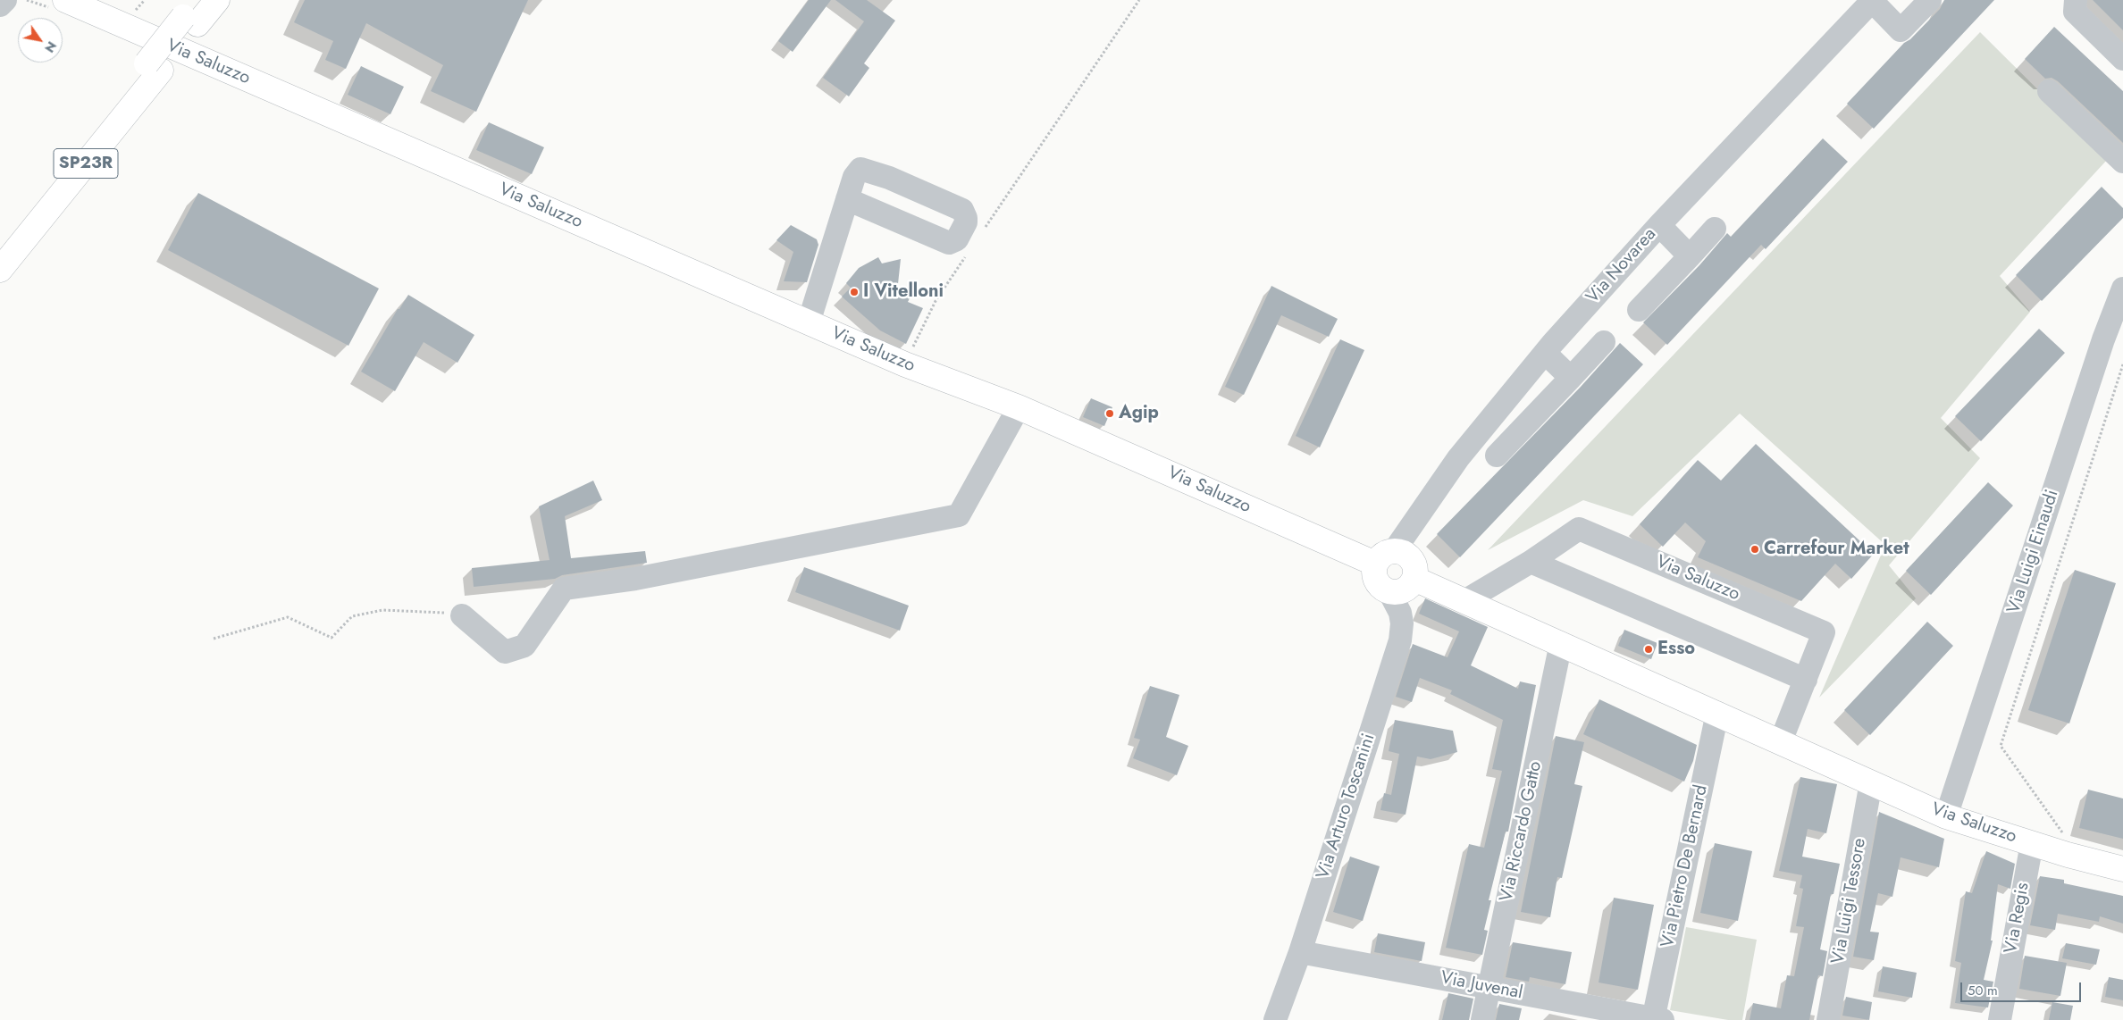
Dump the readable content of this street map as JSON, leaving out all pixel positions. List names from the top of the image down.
{
  "streets": {
    "main road": ["Via Saluzzo", "SP23R"],
    "street": [
      "Via Novarea",
      "Via Luigi Einaudi",
      "Via Arturo Toscanini",
      "Via Riccardo Gatto",
      "Via Pietro De Bernard",
      "Via Luigi Tessore",
      "Via Regis",
      "Via Juvenal"
    ]
  },
  "crossings": [
    ["Via Saluzzo", "Via Novarea"],
    ["Via Saluzzo", "Via Luigi Einaudi"],
    ["Via Saluzzo", "Via Arturo Toscanini"],
    ["Via Saluzzo", "Via Riccardo Gatto"],
    ["Via Saluzzo", "Via Pietro De Bernard"],
    ["Via Saluzzo", "Via Luigi Tessore"],
    ["Via Saluzzo", "Via Regis"],
    ["Via Novarea", "Via Arturo Toscanini"],
    ["Via Arturo Toscanini", "Via Juvenal"],
    ["Via Riccardo Gatto", "Via Juvenal"],
    ["Via Pietro De Bernard", "Via Juvenal"]
  ],
  "places": [
    "I Vitelloni",
    "Agip",
    "Carrefour Market",
    "Esso"
  ],
  "scale_bar": "50 m",
  "north": "bottom right"
}
